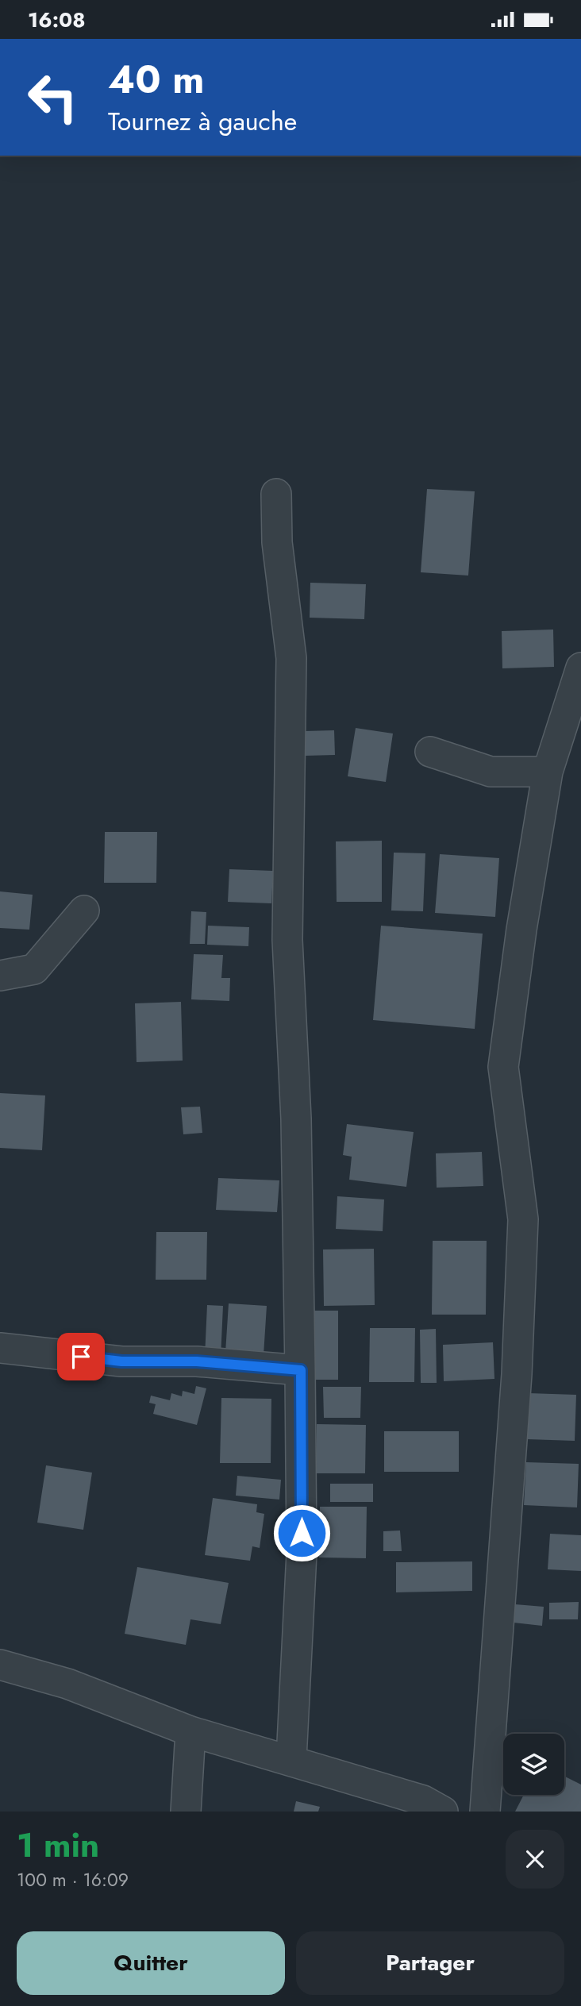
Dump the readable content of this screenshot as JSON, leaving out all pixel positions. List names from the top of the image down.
{
  "page": {
    "status": "16:08",
    "turn": ["40 m", "Tournez à gauche"],
    "heading": ["1 min", "100 m · 16:09"],
    "buttons": ["Quitter", "Partager"]
  }
}
